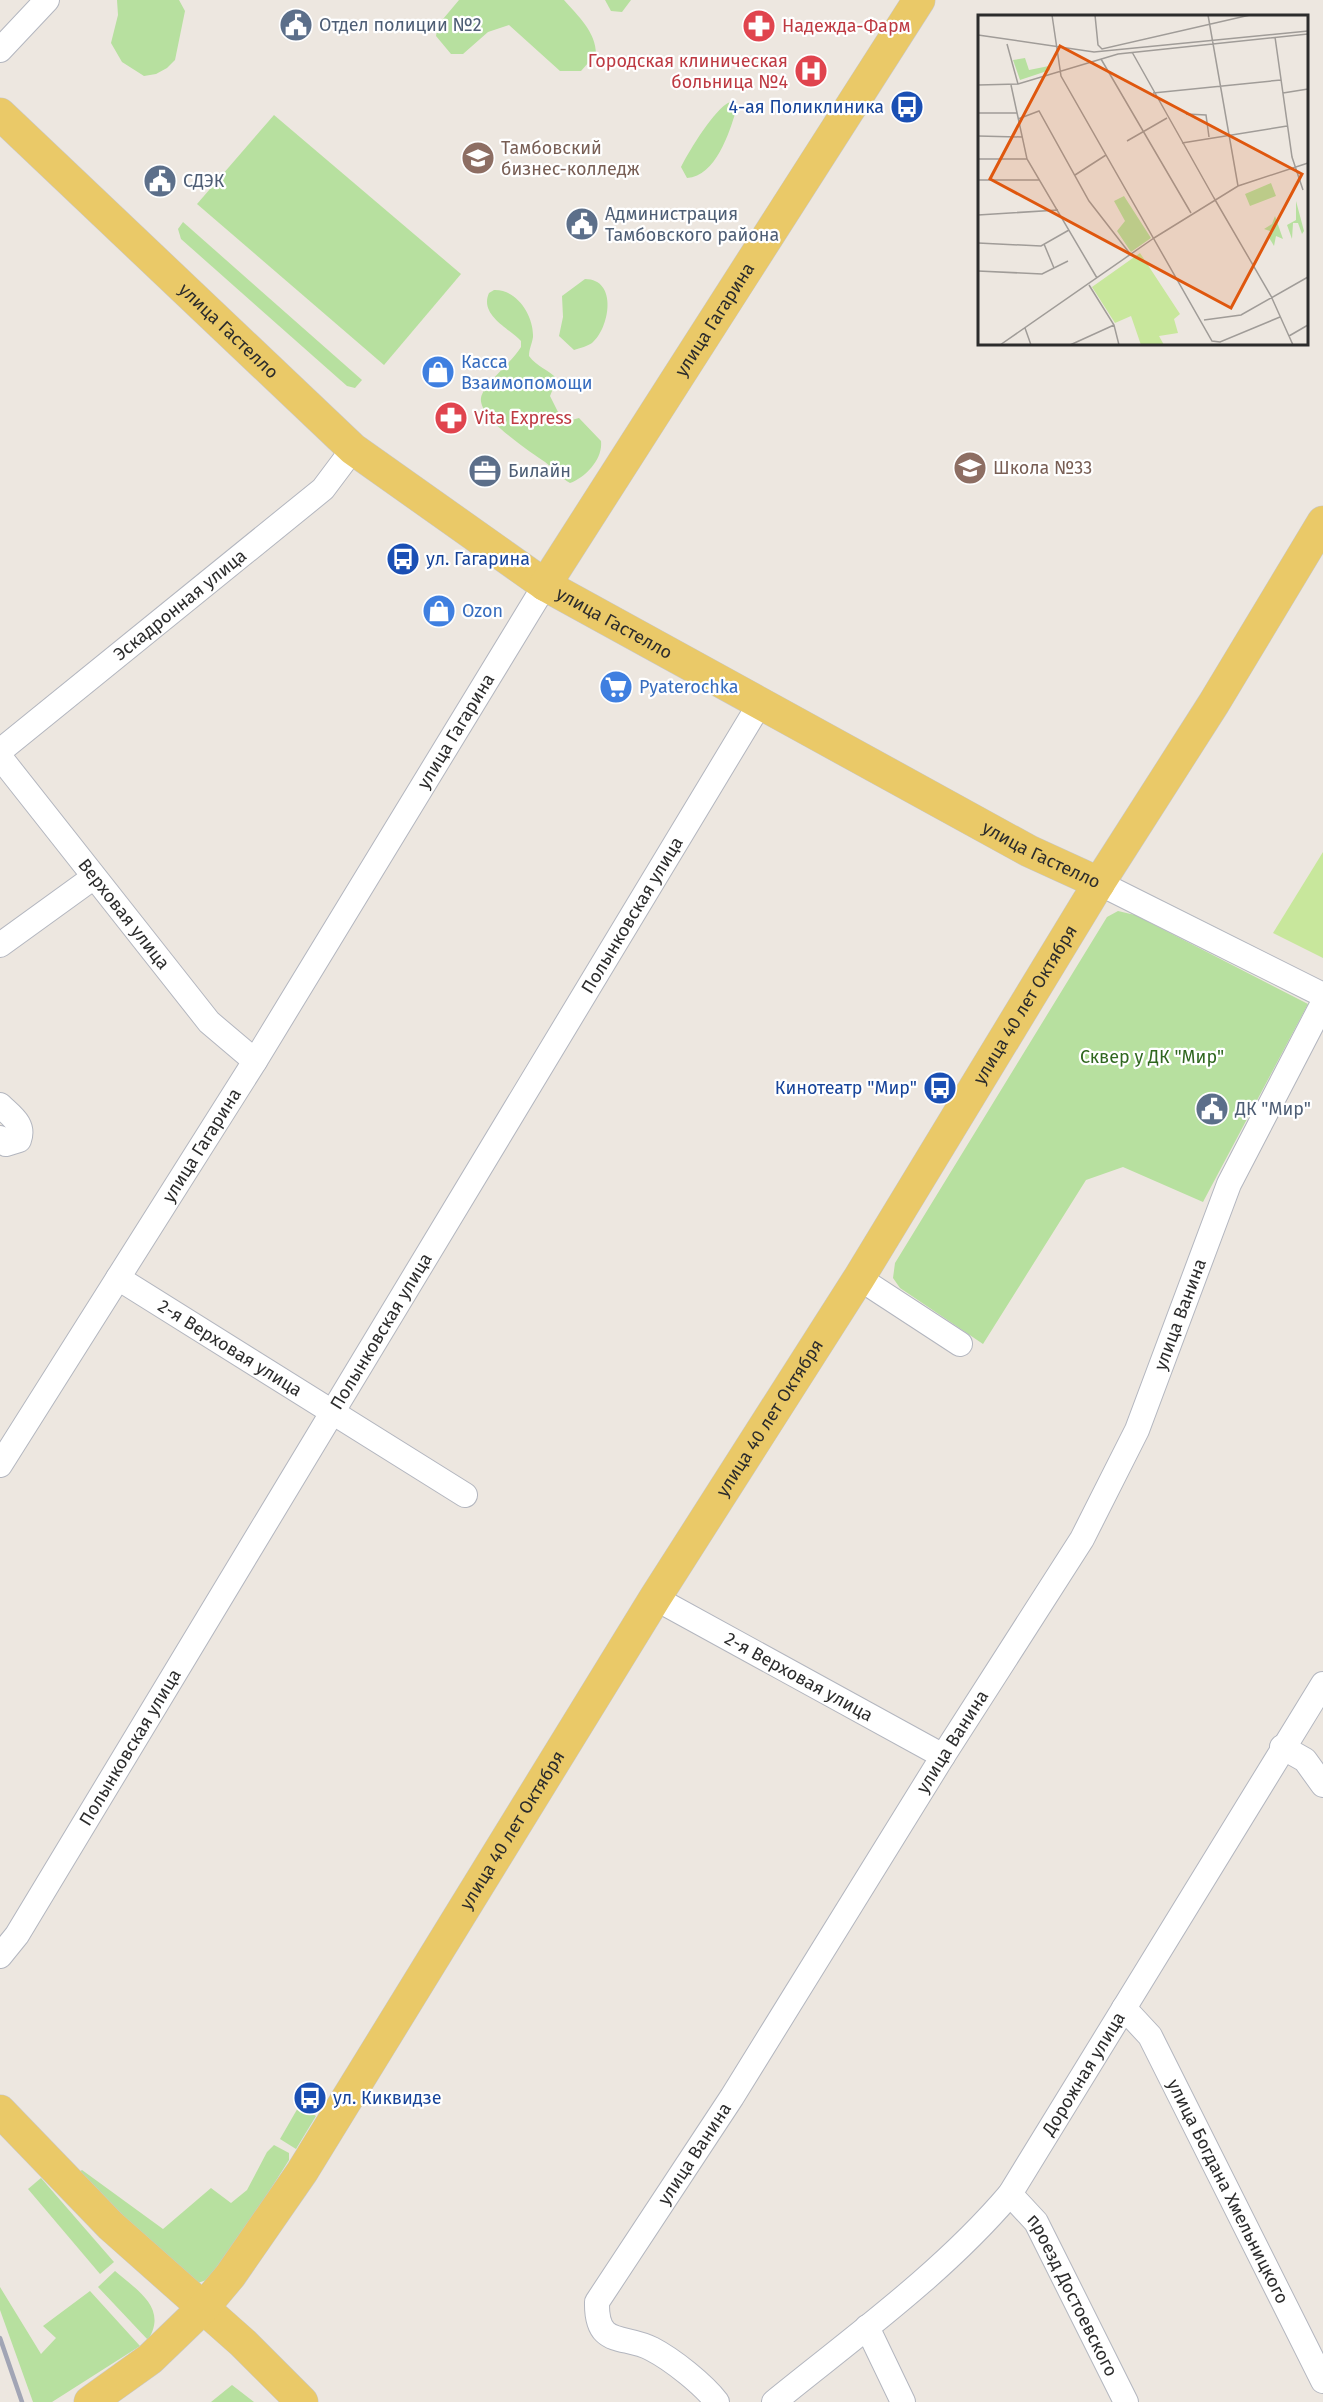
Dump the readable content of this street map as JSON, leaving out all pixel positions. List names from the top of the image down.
{
  "streets": {
    "main road": ["улица Гагарина", "улица Гастелло", "улица 40 лет Октября"],
    "street": [
      "Эскадронная улица",
      "Верховая улица",
      "Полынковская улица",
      "улица Ванина",
      "2-я Верховая улица",
      "Дорожная улица",
      "улица Богдана Хмельницкого",
      "проезд Достоевского"
    ]
  },
  "crossings": [
    ["улица Гагарина", "улица Гастелло"],
    ["улица Гагарина", "Верховая улица"],
    ["улица Гагарина", "2-я Верховая улица"],
    ["улица Гастелло", "Эскадронная улица"],
    ["улица Гастелло", "Полынковская улица"],
    ["улица Гастелло", "улица 40 лет Октября"],
    ["Полынковская улица", "2-я Верховая улица"],
    ["улица 40 лет Октября", "2-я Верховая улица"],
    ["улица Ванина", "2-я Верховая улица"],
    ["Дорожная улица", "улица Богдана Хмельницкого"],
    ["Дорожная улица", "проезд Достоевского"]
  ],
  "parks": ["Сквер у ДК \"Мир\""],
  "places": {
    "public building": [
      "Отдел полиции №2",
      "СДЭК",
      "Администрация Тамбовского района",
      "ДК \"Мир\""
    ],
    "pharmacy": ["Надежда-Фарм", "Vita Express"],
    "hospital": ["Городская клиническая больница №4"],
    "bus stop": [
      "4-ая Поликлиника",
      "ул. Гагарина",
      "Кинотеатр \"Мир\"",
      "ул. Киквидзе"
    ],
    "school or university": ["Тамбовский бизнес-колледж", "Школа №33"],
    "shop": ["Касса Взаимопомощи", "Ozon"],
    "office": ["Билайн"],
    "supermarket": ["Pyaterochka"]
  }
}
